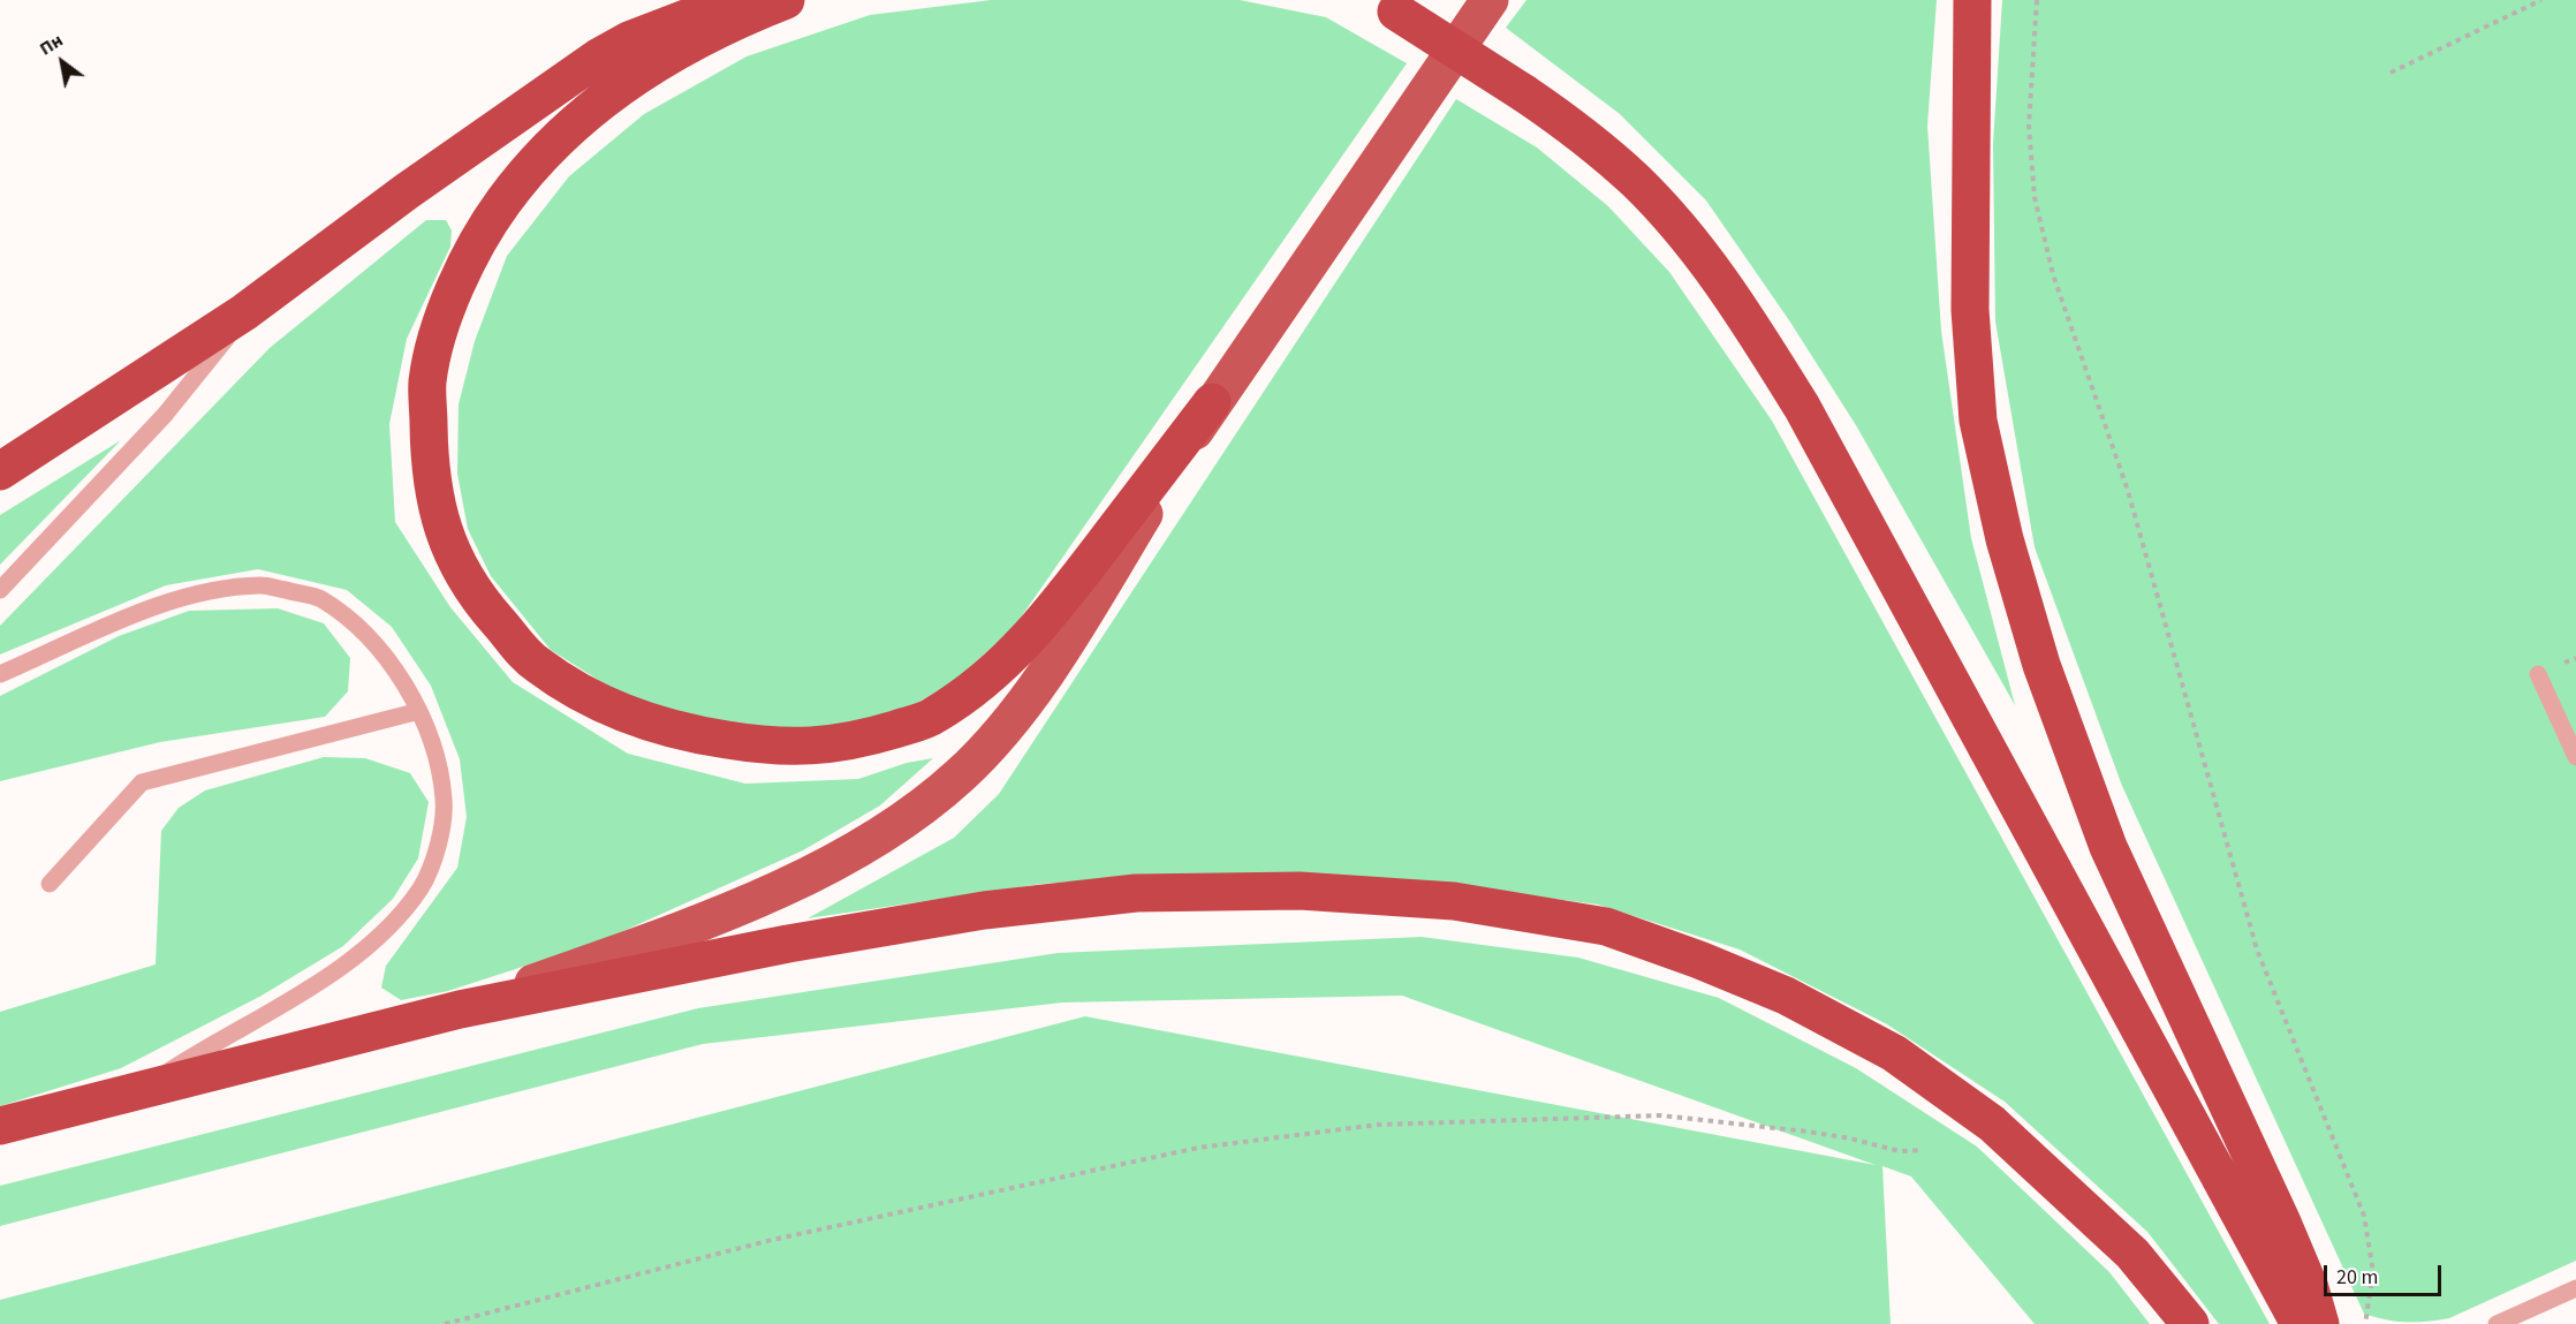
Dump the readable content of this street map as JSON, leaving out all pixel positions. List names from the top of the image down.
{
  "scale_bar": "20 m",
  "north": "top left"
}
